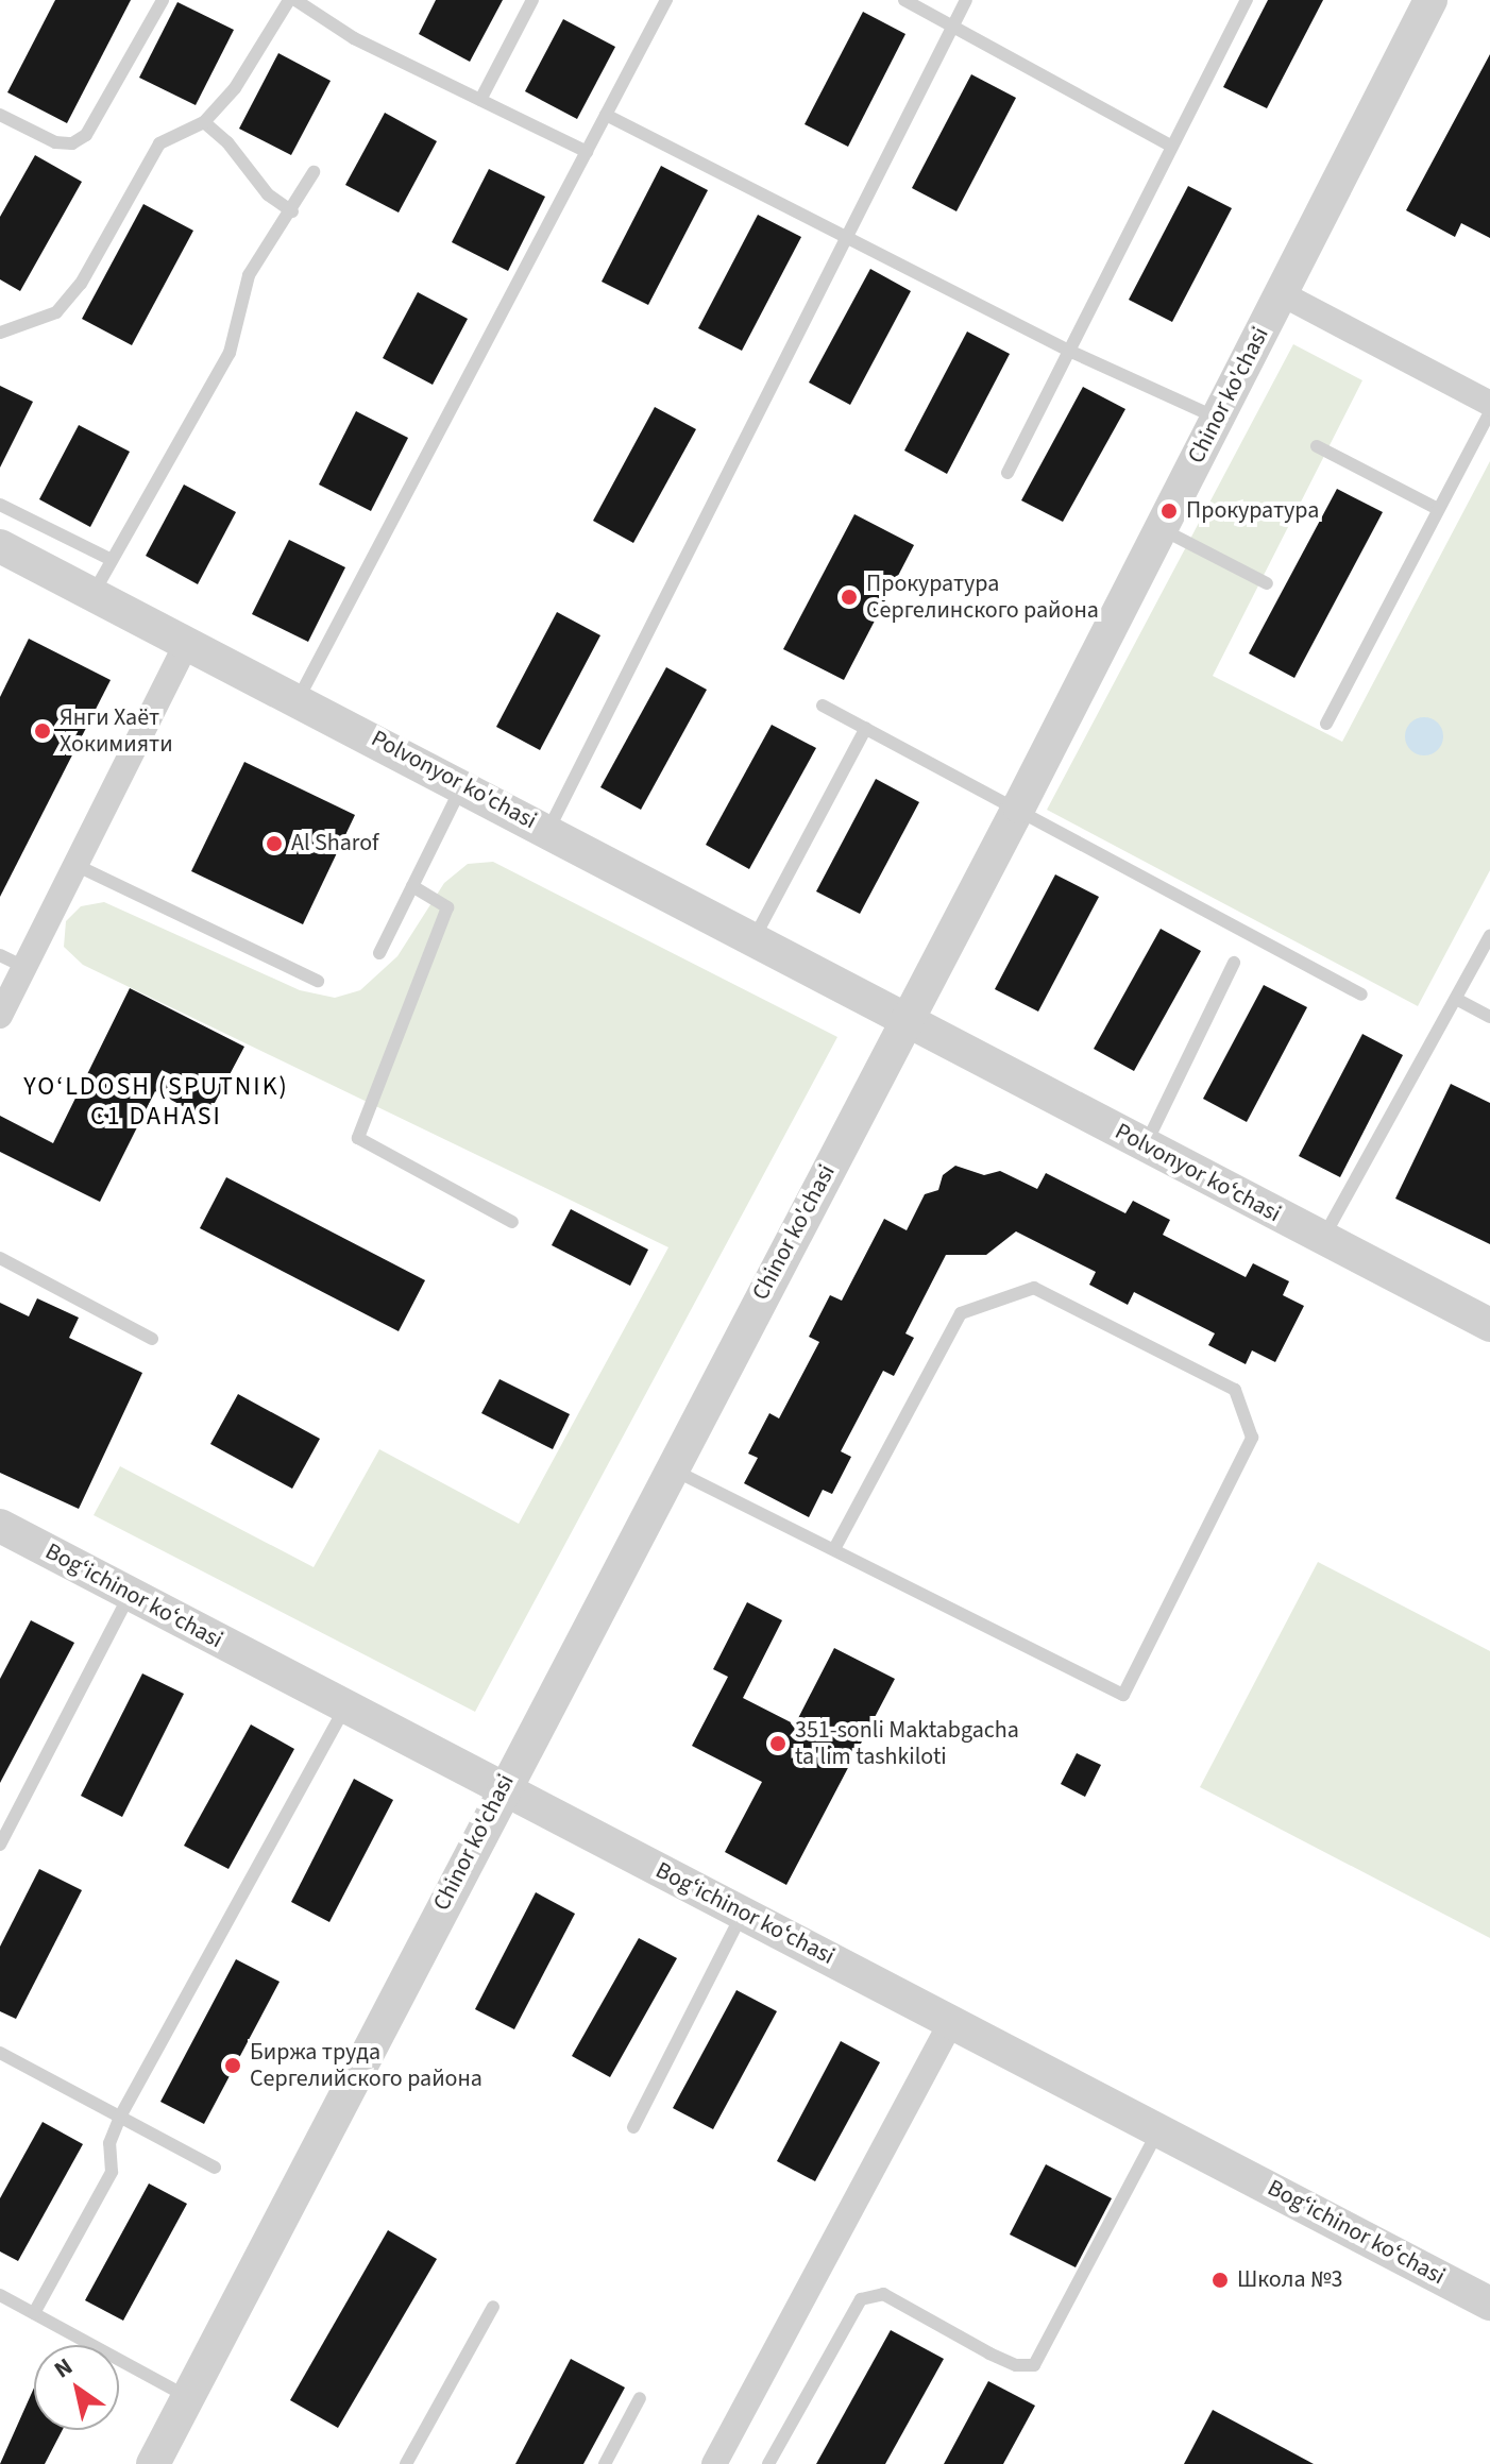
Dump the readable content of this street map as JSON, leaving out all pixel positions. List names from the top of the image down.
{
  "streets": {
    "street": [
      "Chinor ko'chasi",
      "Polvonyor ko'chasi",
      "Polvonyor koʻchasi",
      "Bogʻichinor koʻchasi"
    ]
  },
  "crossings": [
    ["Chinor ko'chasi", "Polvonyor ko'chasi"],
    ["Chinor ko'chasi", "Polvonyor koʻchasi"],
    ["Chinor ko'chasi", "Bogʻichinor koʻchasi"],
    ["Polvonyor ko'chasi", "Polvonyor koʻchasi"]
  ],
  "districts": ["YO‘LDOSH (SPUTNIK) C1 DAHASI"],
  "places": [
    "Прокуратура",
    "Прокуратура Сергелинского района",
    "Янги Хаёт Хокимияти",
    "Al Sharof",
    "351-sonli Maktabgacha ta'lim tashkiloti",
    "Биржа труда Сергелийского района",
    "Школа №3"
  ],
  "north": "top left"
}
